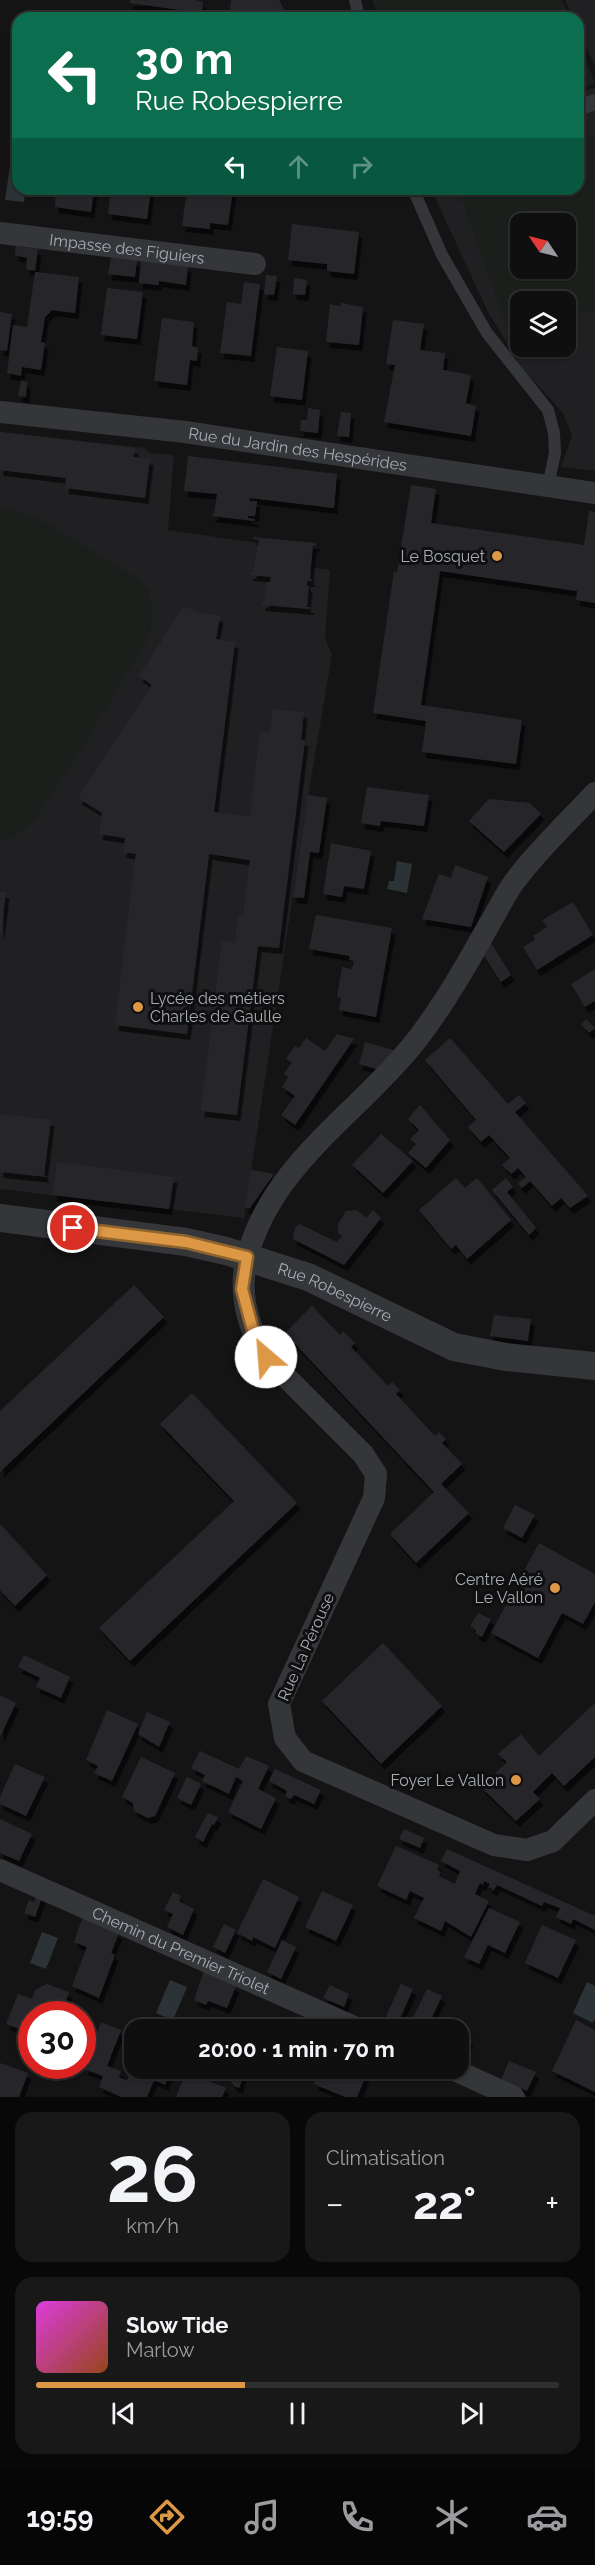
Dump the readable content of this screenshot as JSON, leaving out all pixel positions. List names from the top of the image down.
{
  "streets": {
    "street": [
      "Impasse des Figuiers",
      "Rue du Jardin des Hespérides",
      "Rue Robespierre",
      "Rue La Pérouse",
      "Chemin du Premier Triolet"
    ]
  },
  "crossings": [
    ["Rue Robespierre", "Rue La Pérouse"]
  ],
  "places": [
    "Le Bosquet",
    "Lycée des métiers Charles de Gaulle",
    "Centre Aéré Le Vallon",
    "Foyer Le Vallon"
  ],
  "north": "top left",
  "page": {
    "turn": ["30 m", "Rue Robespierre"],
    "limit": "30",
    "trip": "20:00 · 1 min · 70 m",
    "tile": [
      ["26", "km/h"],
      "Climatisation"
    ],
    "heat": ["−", "22°", "+"],
    "song": ["Slow Tide", "Marlow"],
    "tabs": "19:59"
  }
}
